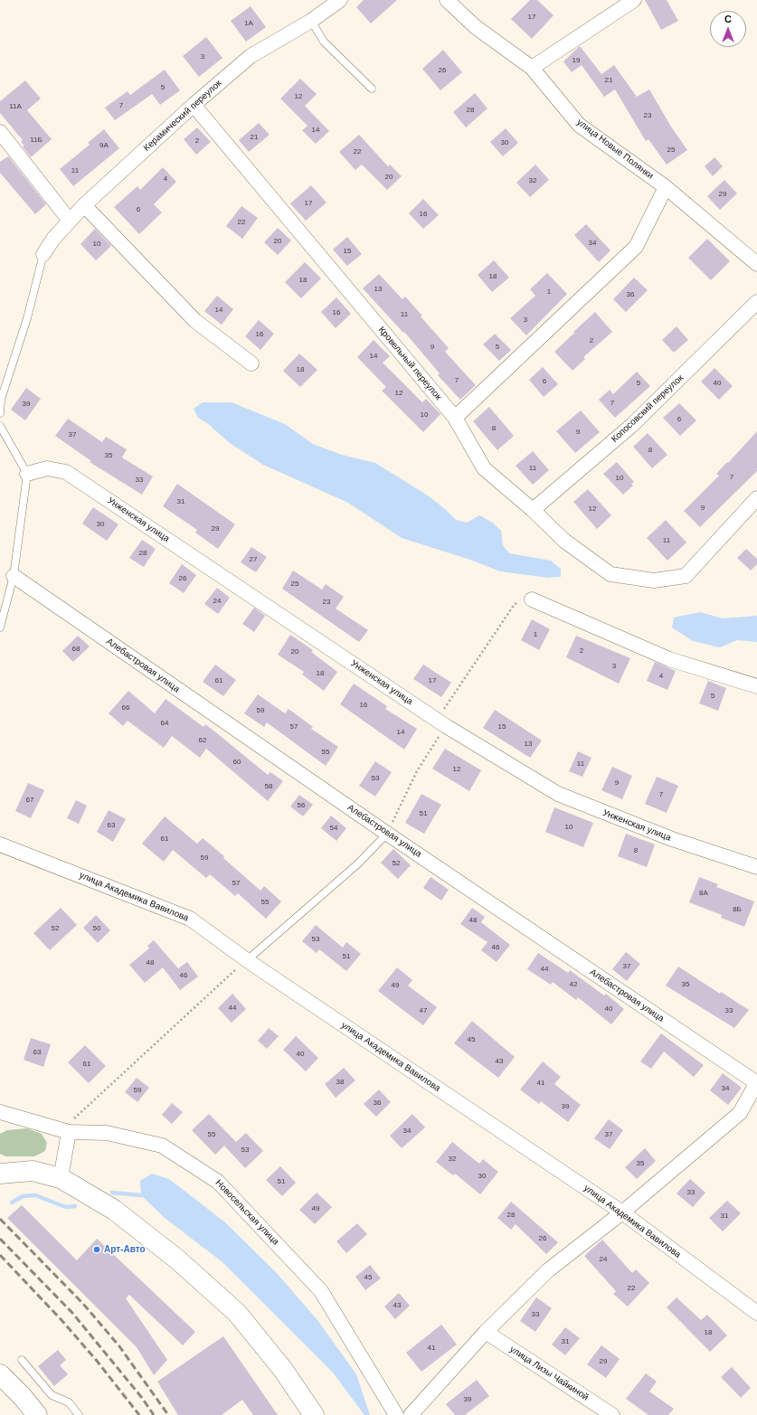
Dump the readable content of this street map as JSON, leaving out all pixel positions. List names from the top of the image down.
{
  "streets": {
    "street": [
      "Керамический переулок",
      "улица Новые Полянки",
      "Кровельный переулок",
      "Копосовский переулок",
      "Унженская улица",
      "Алебастровая улица",
      "улица Академика Вавилова",
      "Новосельская улица",
      "улица Лизы Чайкиной"
    ]
  },
  "crossings": [
    ["Керамический переулок", "Кровельный переулок"],
    ["Кровельный переулок", "Копосовский переулок"]
  ],
  "places": ["Арт-Авто"],
  "house_numbers": [
    "17",
    "1А",
    "3",
    "19",
    "26",
    "21",
    "5",
    "12",
    "7",
    "11А",
    "28",
    "23",
    "14",
    "21",
    "11Б",
    "2",
    "30",
    "9А",
    "25",
    "22",
    "11",
    "20",
    "4",
    "32",
    "29",
    "17",
    "6",
    "16",
    "22",
    "20",
    "34",
    "10",
    "15",
    "18",
    "18",
    "13",
    "1",
    "36",
    "14",
    "16",
    "11",
    "3",
    "16",
    "2",
    "9",
    "5",
    "14",
    "18",
    "7",
    "6",
    "5",
    "40",
    "12",
    "7",
    "39",
    "10",
    "6",
    "8",
    "9",
    "37",
    "8",
    "35",
    "11",
    "7",
    "10",
    "33",
    "31",
    "9",
    "12",
    "30",
    "29",
    "11",
    "28",
    "27",
    "26",
    "25",
    "24",
    "23",
    "1",
    "68",
    "2",
    "20",
    "3",
    "18",
    "4",
    "61",
    "17",
    "5",
    "16",
    "66",
    "59",
    "64",
    "57",
    "15",
    "14",
    "62",
    "13",
    "55",
    "60",
    "11",
    "12",
    "53",
    "9",
    "58",
    "7",
    "67",
    "56",
    "51",
    "63",
    "10",
    "54",
    "61",
    "8",
    "59",
    "52",
    "57",
    "8А",
    "55",
    "8Б",
    "48",
    "52",
    "50",
    "53",
    "46",
    "51",
    "48",
    "37",
    "44",
    "46",
    "42",
    "35",
    "49",
    "44",
    "40",
    "47",
    "33",
    "45",
    "63",
    "40",
    "43",
    "61",
    "38",
    "41",
    "34",
    "59",
    "36",
    "39",
    "34",
    "55",
    "37",
    "53",
    "32",
    "35",
    "30",
    "51",
    "33",
    "49",
    "28",
    "31",
    "26",
    "24",
    "45",
    "22",
    "43",
    "33",
    "18",
    "31",
    "41",
    "29",
    "39"
  ],
  "north": "top"
}
